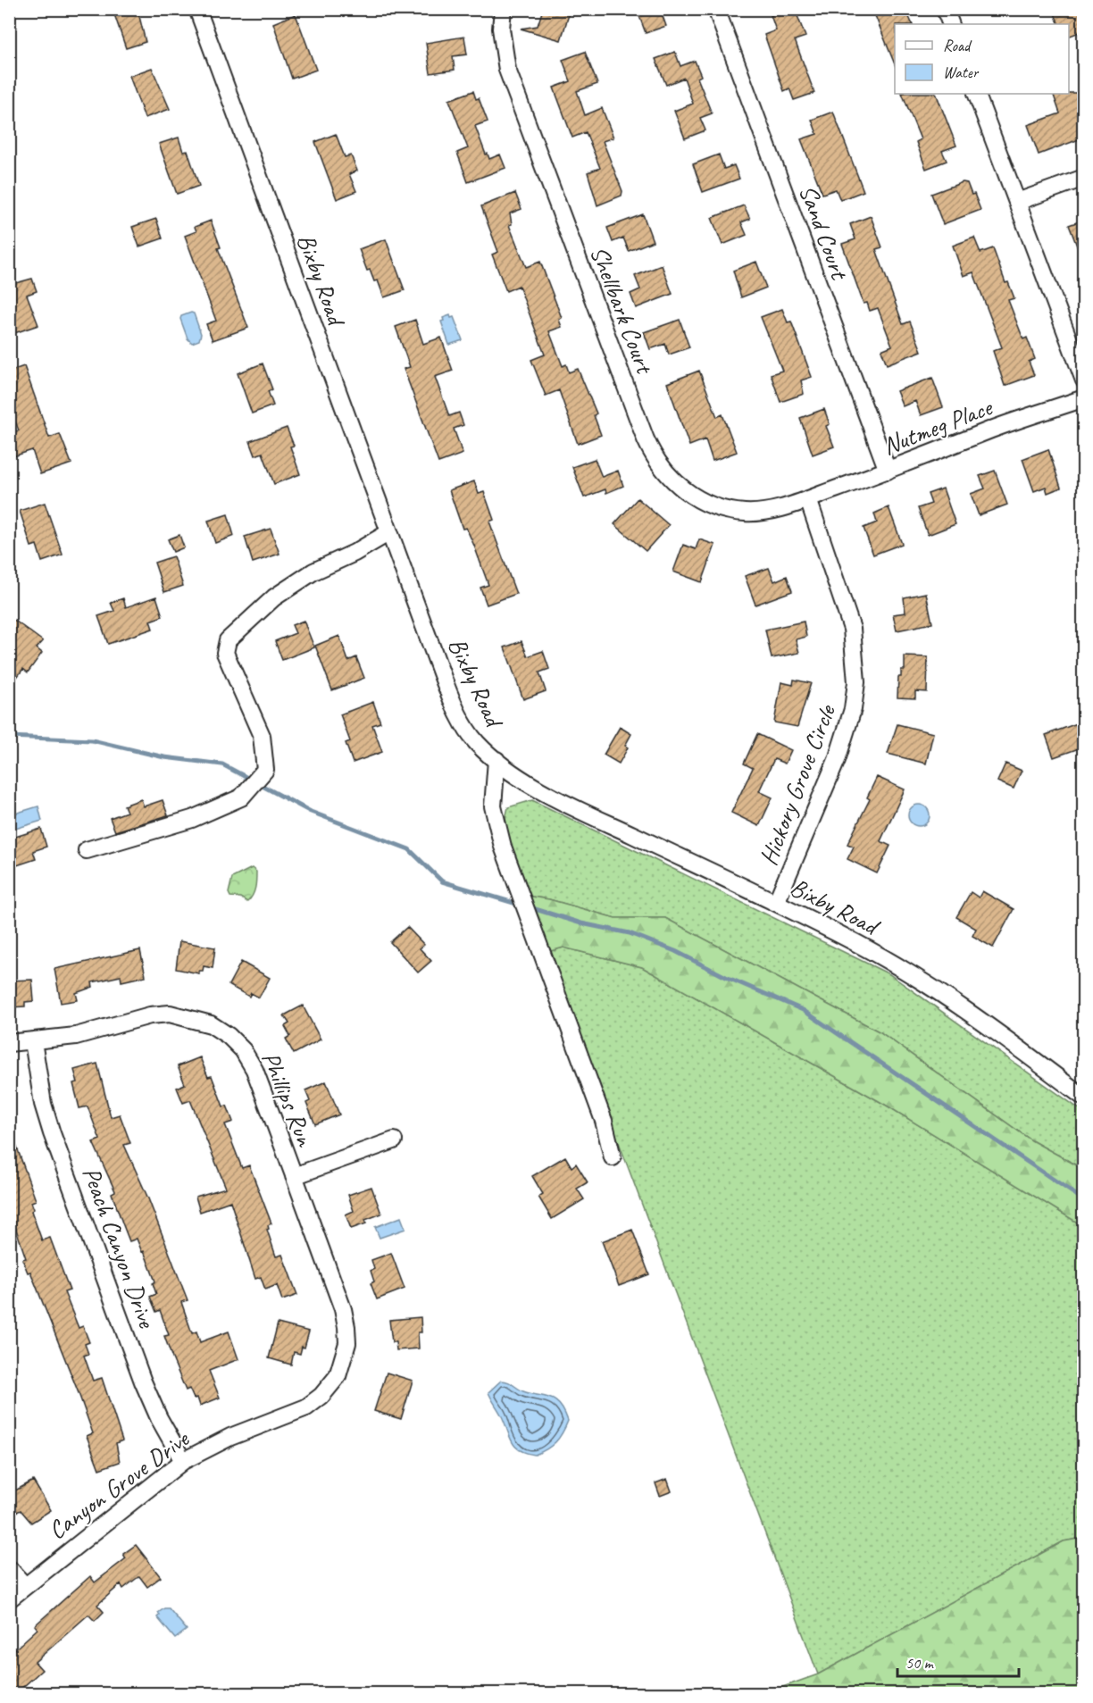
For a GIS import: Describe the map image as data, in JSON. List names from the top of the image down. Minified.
{"streets":{"street":["Sand Court","Bixby Road","Shellbark Court","Nutmeg Place","Hickory Grove Circle","Phillips Run","Peach Canyon Drive","Canyon Grove Drive"]},"crossings":[["Sand Court","Nutmeg Place"],["Bixby Road","Hickory Grove Circle"],["Shellbark Court","Nutmeg Place"],["Shellbark Court","Hickory Grove Circle"],["Nutmeg Place","Hickory Grove Circle"],["Phillips Run","Peach Canyon Drive"],["Phillips Run","Canyon Grove Drive"],["Peach Canyon Drive","Canyon Grove Drive"]],"legend":["Road","Water"],"scale_bar":"50 m"}
